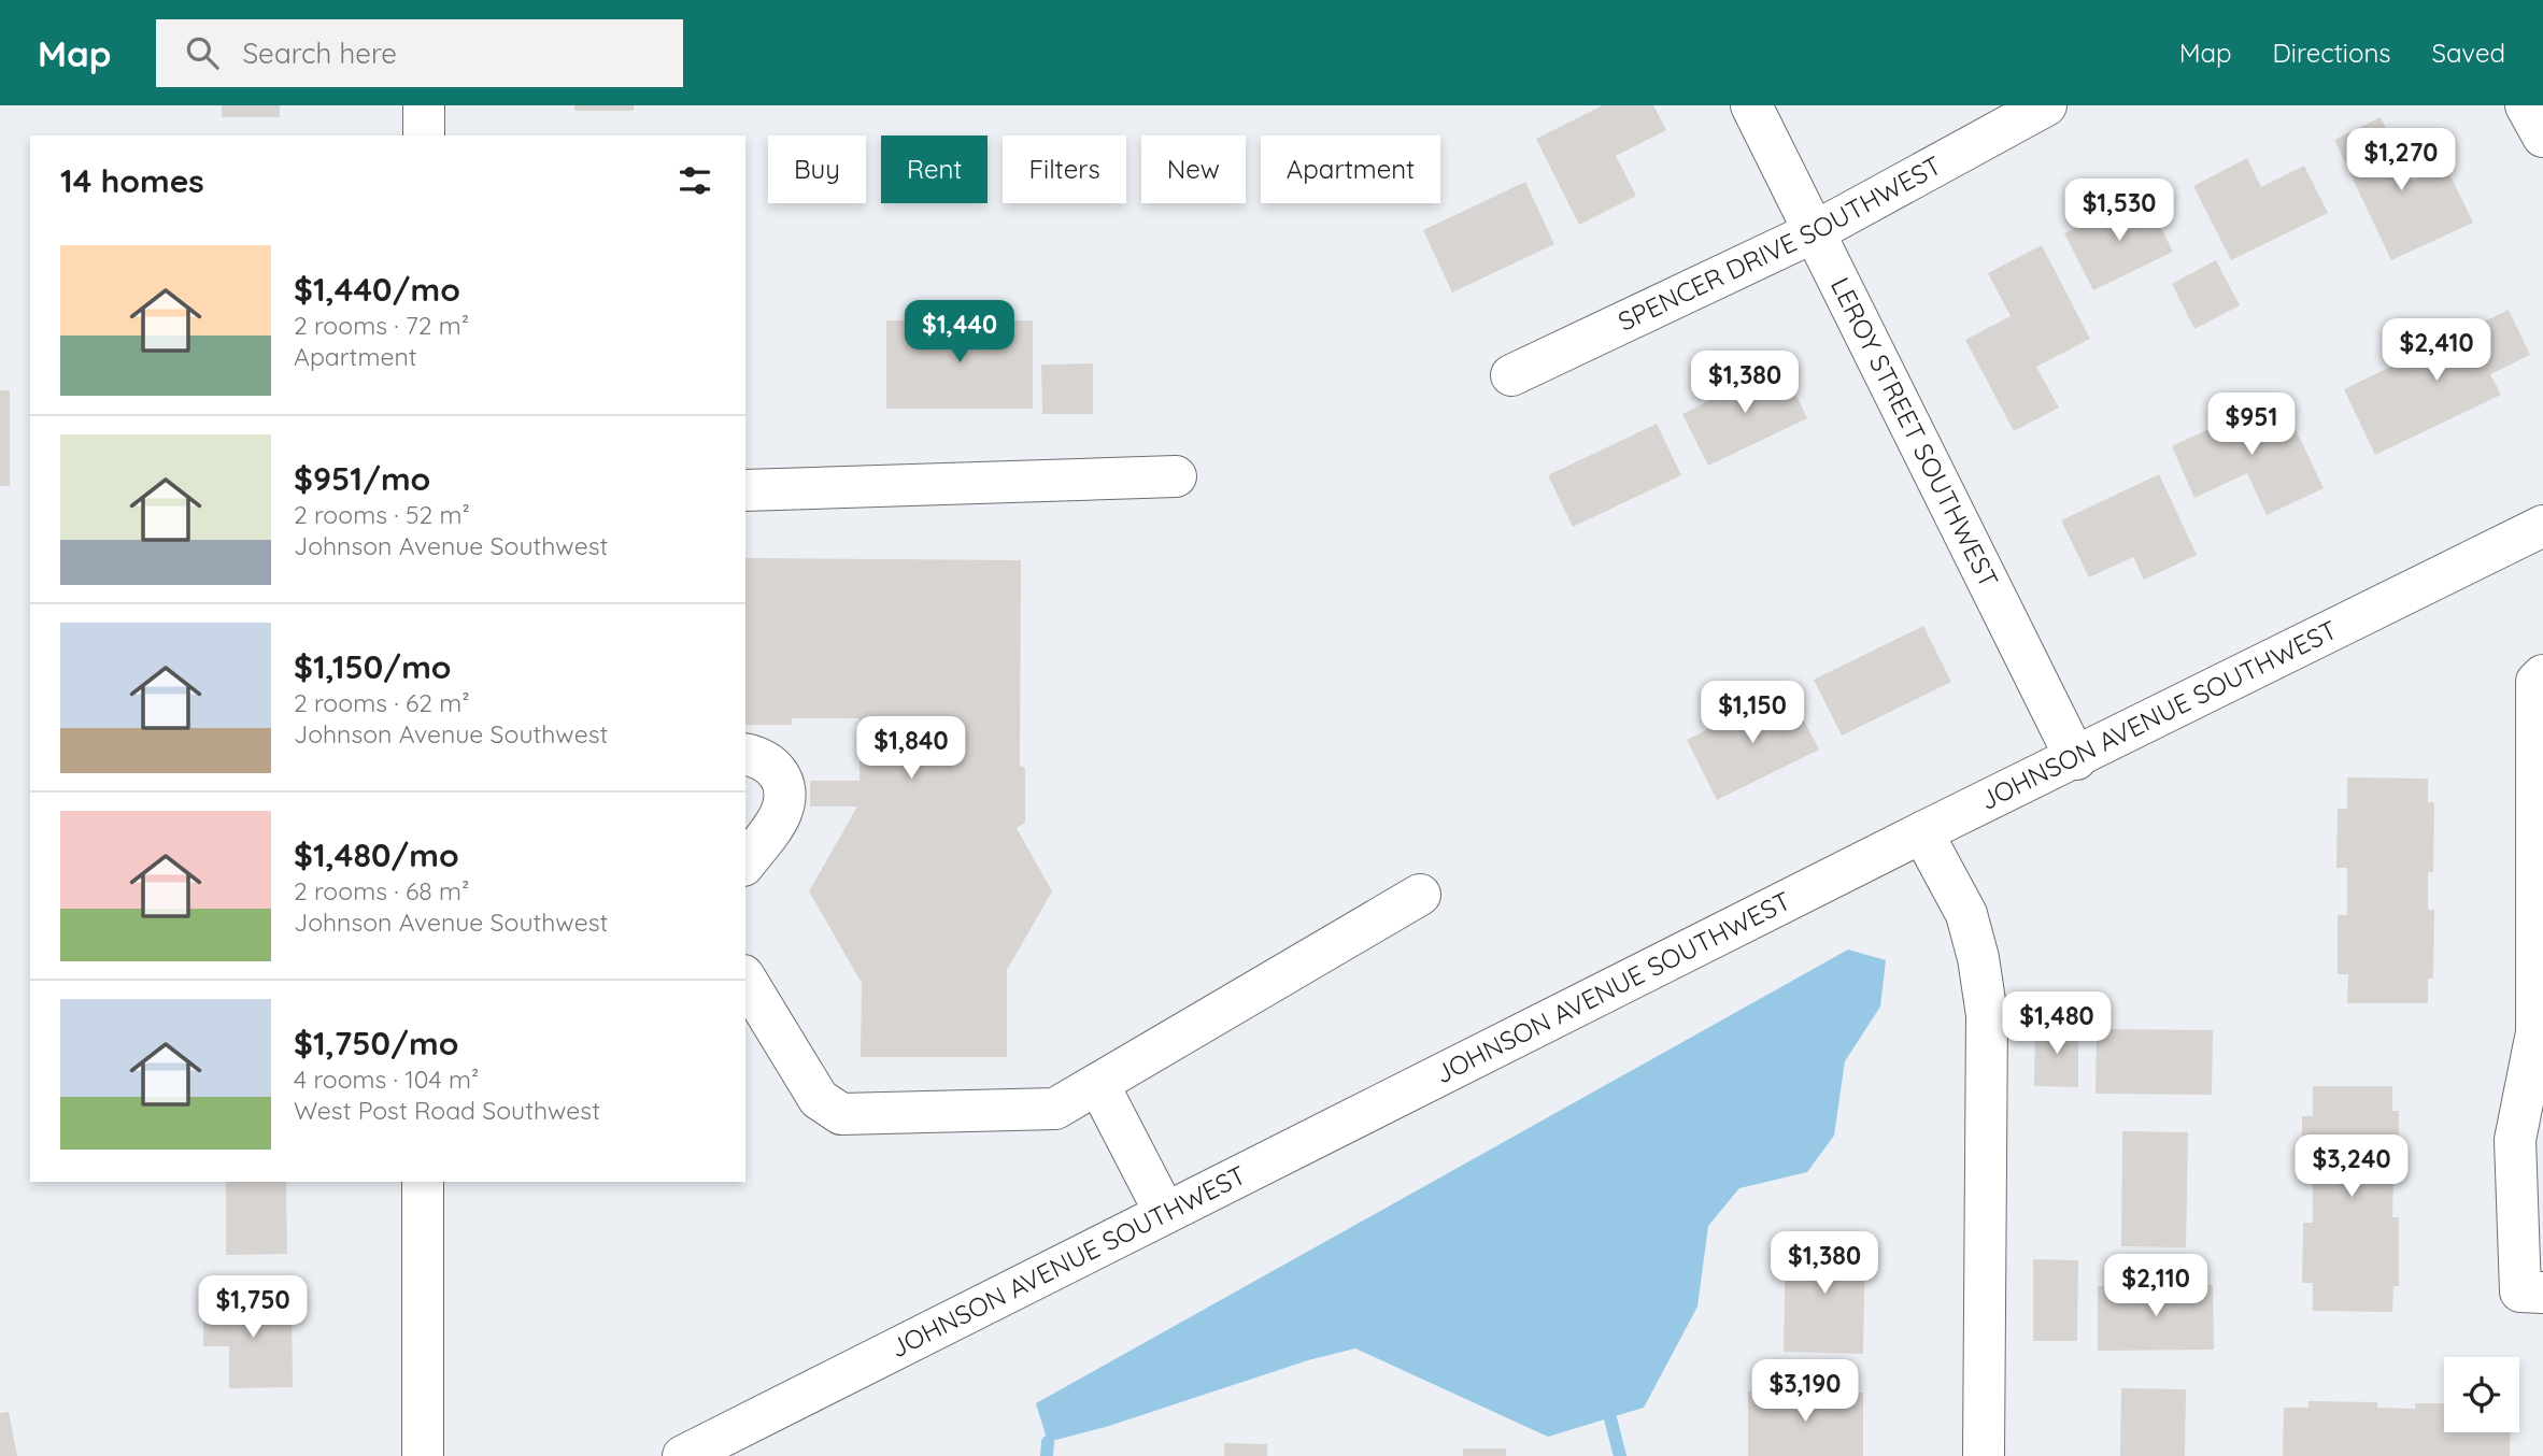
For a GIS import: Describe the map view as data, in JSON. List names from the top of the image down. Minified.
{"streets":{"street":["SPENCER DRIVE SOUTHWEST","LEROY STREET SOUTHWEST","JOHNSON AVENUE SOUTHWEST"]},"crossings":[["SPENCER DRIVE SOUTHWEST","LEROY STREET SOUTHWEST"],["LEROY STREET SOUTHWEST","JOHNSON AVENUE SOUTHWEST"]],"page":{"header":"Map","search":"Search here","nav":["Map","Directions","Saved"],"price":["$1,270","$1,530","$1,440","$2,410","$1,380","$951","$1,150","$1,840","$1,480","$3,240","$1,380","$2,110","$1,750","$3,190"],"chip":["Buy","Rent","Filters","New","Apartment"],"heading":"14 homes","list":[{"name":"$1,440/mo","note":"2 rooms · 72 m² · Apartment"},{"name":"$951/mo","note":"2 rooms · 52 m² · Johnson Avenue Southwest"},{"name":"$1,150/mo","note":"2 rooms · 62 m² · Johnson Avenue Southwest"},{"name":"$1,480/mo","note":"2 rooms · 68 m² · Johnson Avenue Southwest"},{"name":"$1,750/mo","note":"4 rooms · 104 m² · West Post Road Southwest"}]}}
